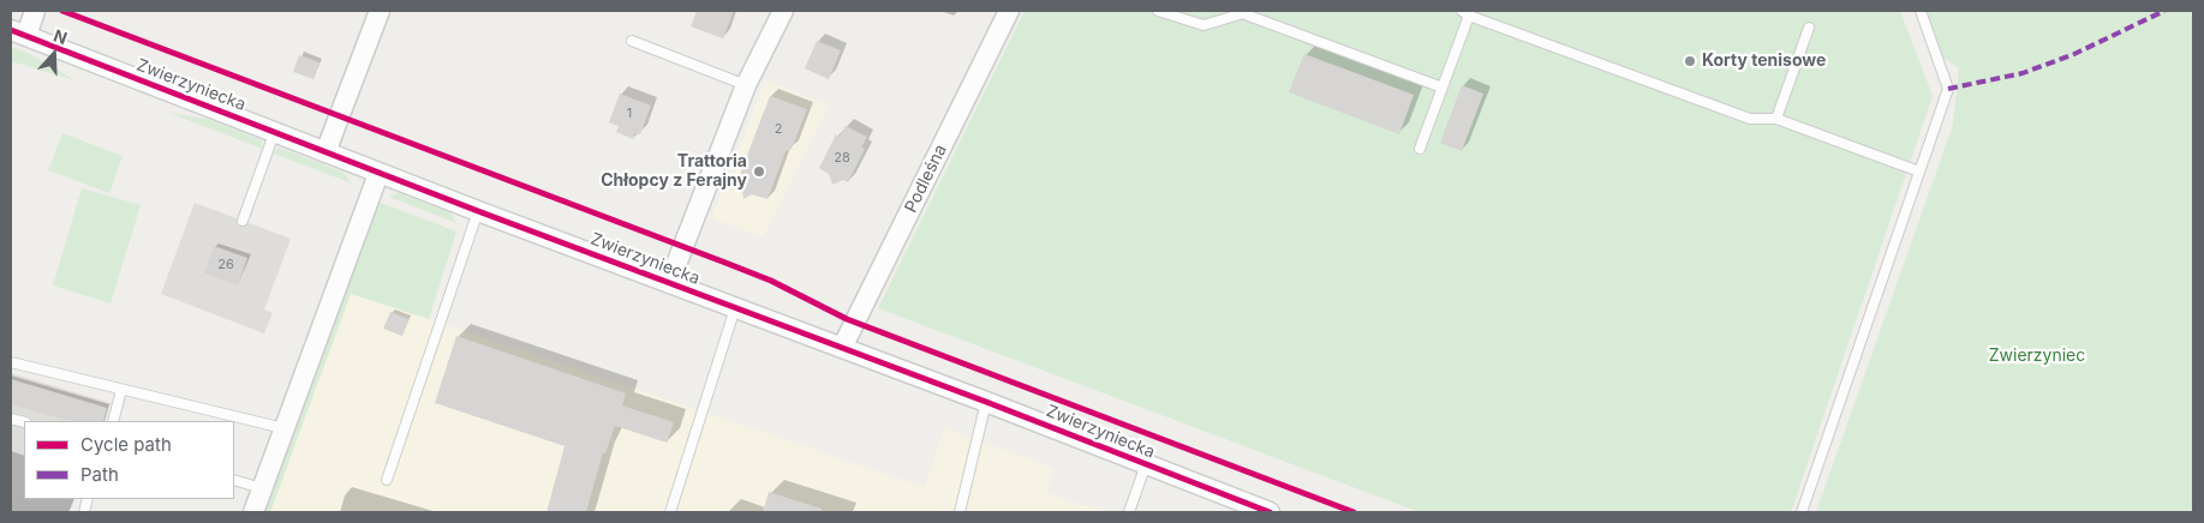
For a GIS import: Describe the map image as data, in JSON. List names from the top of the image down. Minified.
{"streets":{"street":["Zwierzyniecka","Podleśna"]},"crossings":[["Zwierzyniecka","Podleśna"]],"parks":["Zwierzyniec"],"places":["Korty tenisowe","Trattoria Chłopcy z Ferajny"],"house_numbers":["1","2","28","26"],"legend":["Cycle path","Path"],"north":"top"}
